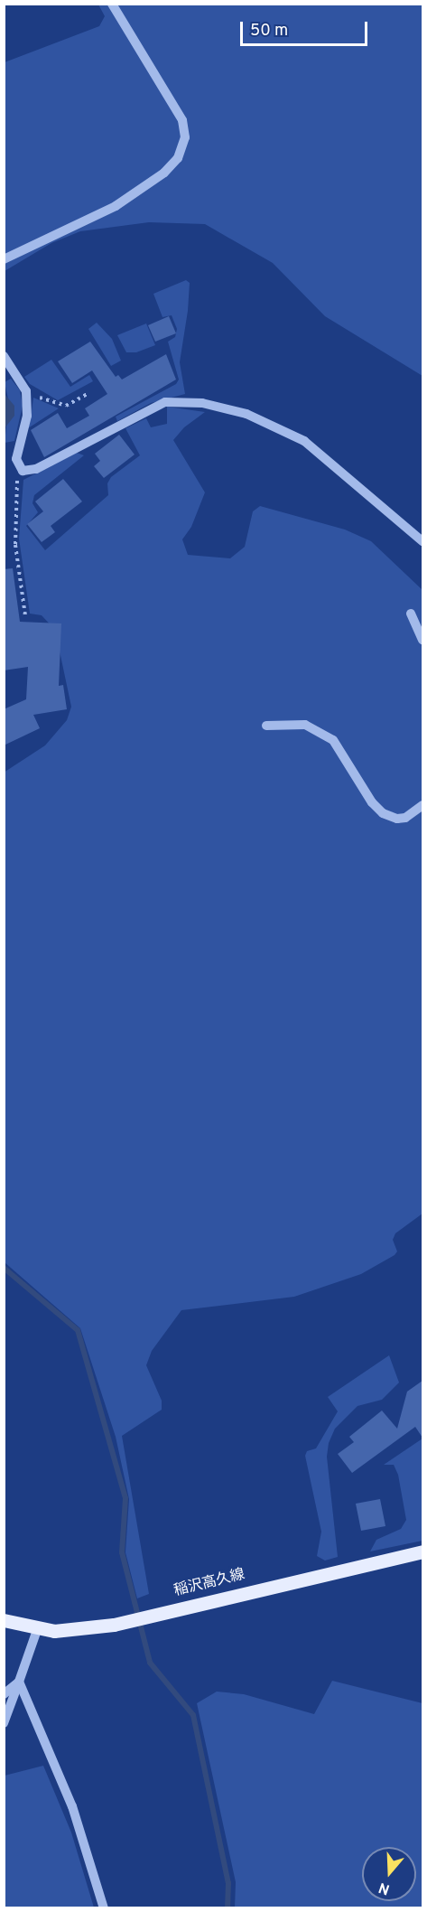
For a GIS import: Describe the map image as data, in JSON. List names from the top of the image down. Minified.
{"streets":{"main road":["稲沢高久線"]},"scale_bar":"50 m","north":"bottom"}
